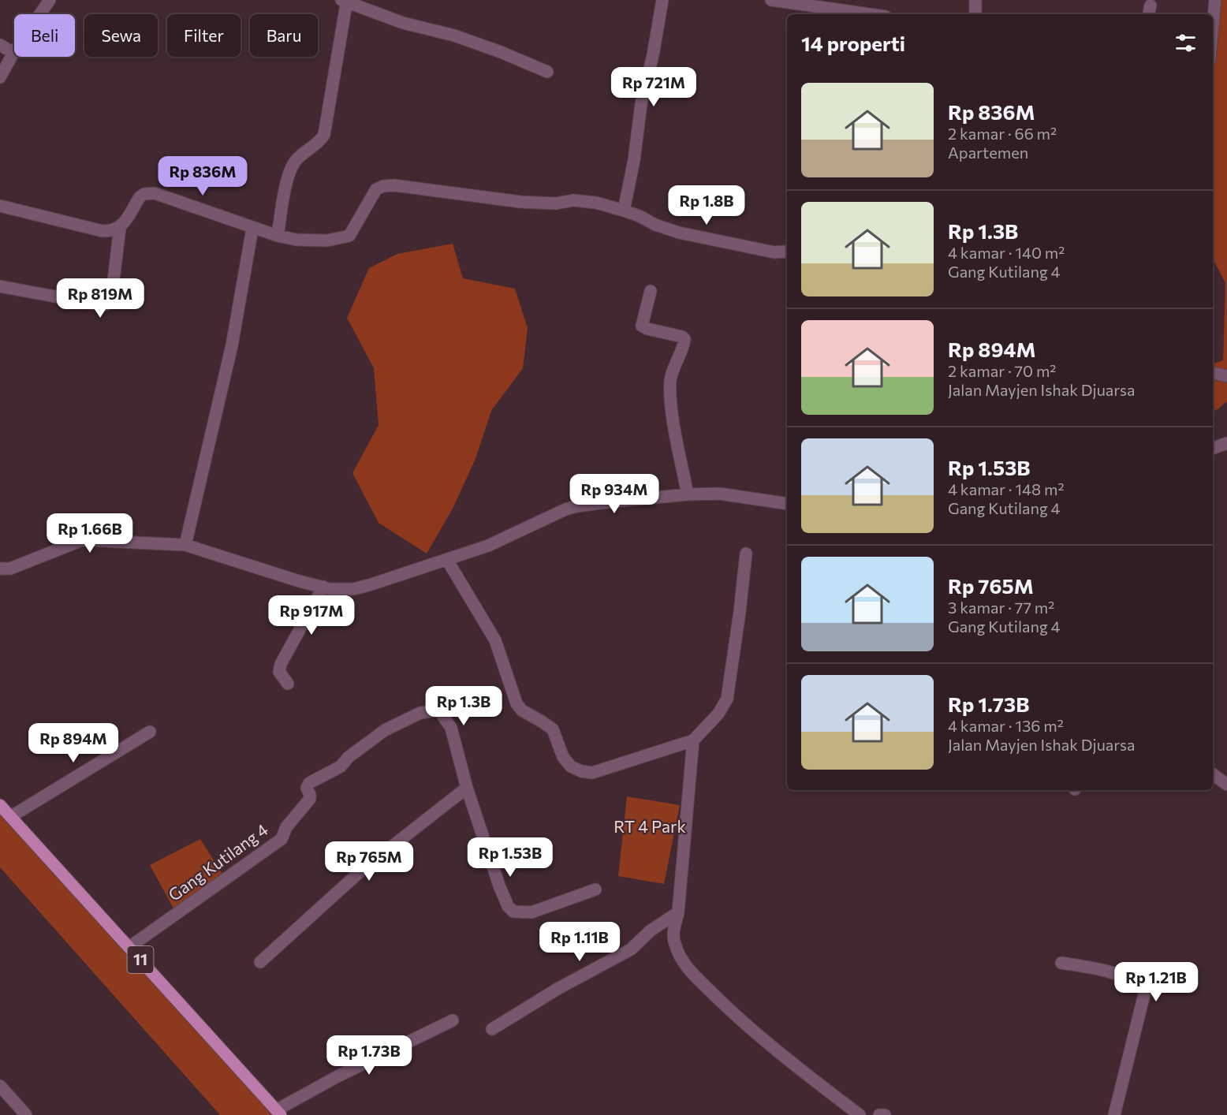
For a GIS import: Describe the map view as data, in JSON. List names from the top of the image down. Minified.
{"streets":{"main road":["11"],"street":["Gang Kutilang 4"]},"crossings":[["Gang Kutilang 4","11"]],"parks":["RT 4 Park"],"page":{"chip":["Beli","Sewa","Filter","Baru"],"heading":"14 properti","price":["Rp 721M","Rp 836M","Rp 1.8B","Rp 819M","Rp 934M","Rp 1.66B","Rp 917M","Rp 1.3B","Rp 894M","Rp 1.53B","Rp 765M","Rp 1.11B","Rp 1.21B","Rp 1.73B"],"list":[{"name":"Rp 836M","note":"2 kamar · 66 m² · Apartemen"},{"name":"Rp 1.3B","note":"4 kamar · 140 m² · Gang Kutilang 4"},{"name":"Rp 894M","note":"2 kamar · 70 m² · Jalan Mayjen Ishak Djuarsa"},{"name":"Rp 1.53B","note":"4 kamar · 148 m² · Gang Kutilang 4"},{"name":"Rp 765M","note":"3 kamar · 77 m² · Gang Kutilang 4"},{"name":"Rp 1.73B","note":"4 kamar · 136 m² · Jalan Mayjen Ishak Djuarsa"}]}}
